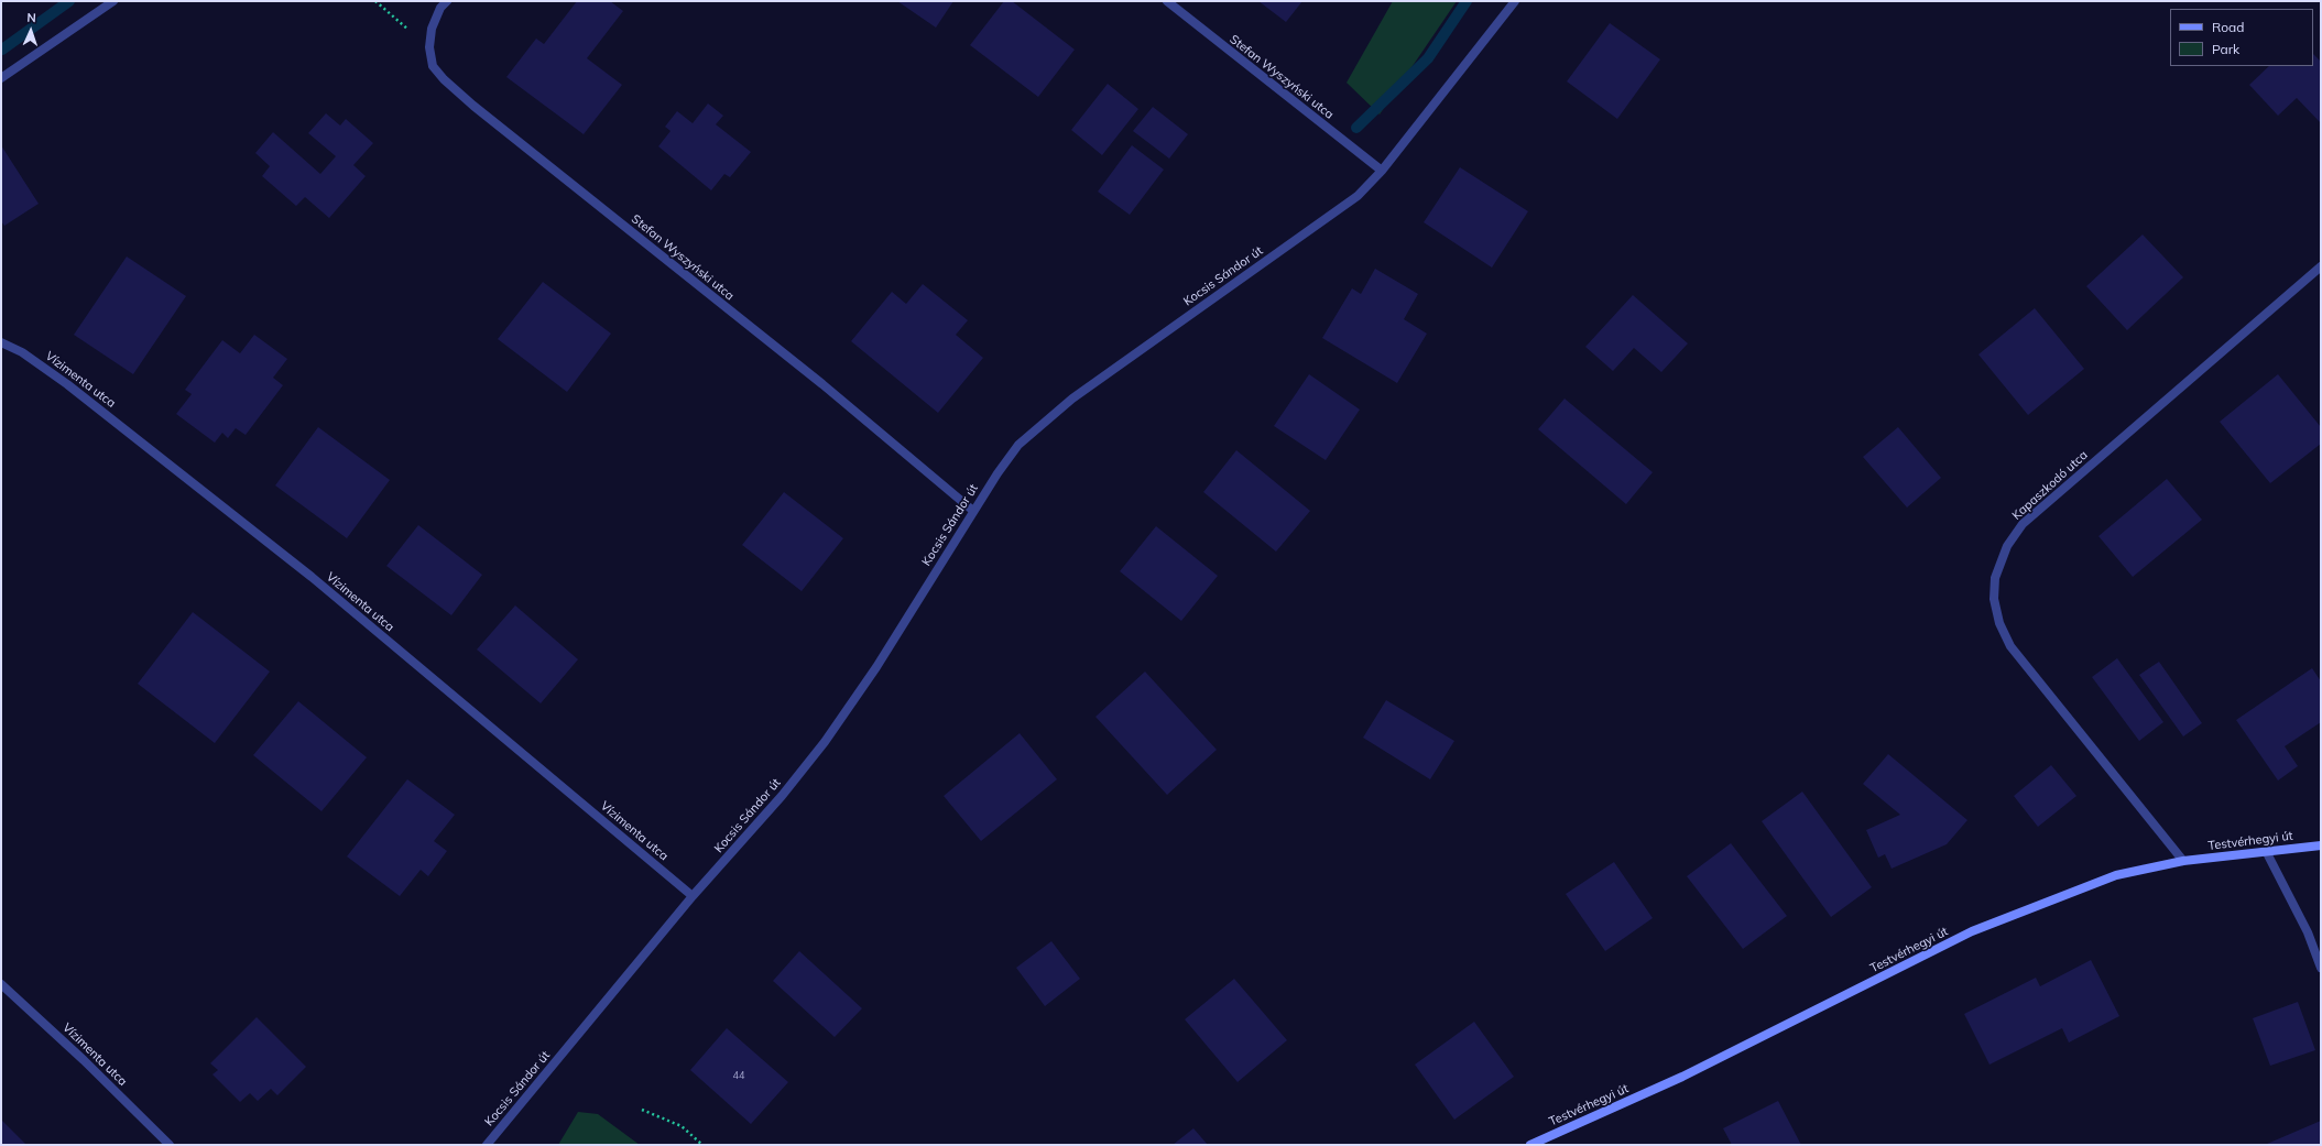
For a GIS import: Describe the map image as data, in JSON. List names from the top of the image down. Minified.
{"streets":{"street":["Stefan Wyszyński utca","Kocsis Sándor út","Vízimenta utca","Kapaszkodó utca","Testvérhegyi út"]},"crossings":[["Stefan Wyszyński utca","Kocsis Sándor út"],["Kocsis Sándor út","Vízimenta utca"],["Kapaszkodó utca","Testvérhegyi út"]],"house_numbers":["44"],"legend":["Road","Park"],"north":"top"}
